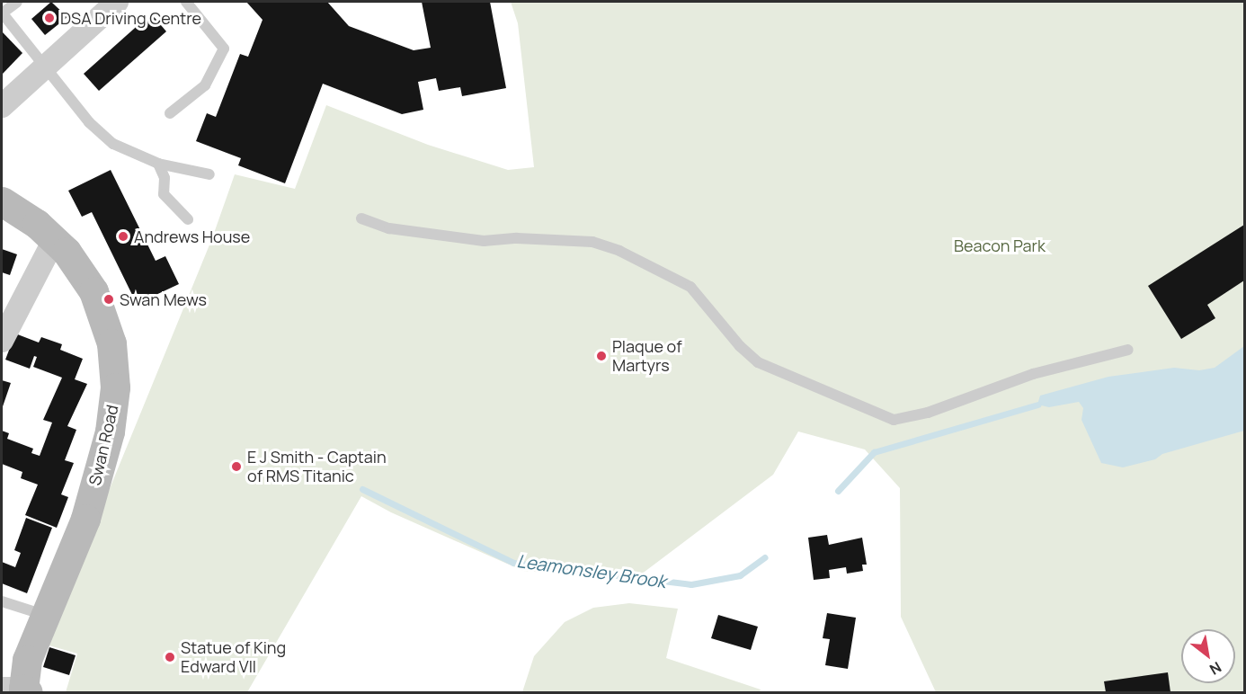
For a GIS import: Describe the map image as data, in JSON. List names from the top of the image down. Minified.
{"streets":{"street":["Swan Road"]},"water":["Leamonsley Brook"],"parks":["Beacon Park"],"places":["DSA Driving Centre","Andrews House","Swan Mews","Plaque of Martyrs","E J Smith - Captain of RMS Titanic","Statue of King Edward VII"],"north":"bottom right"}
